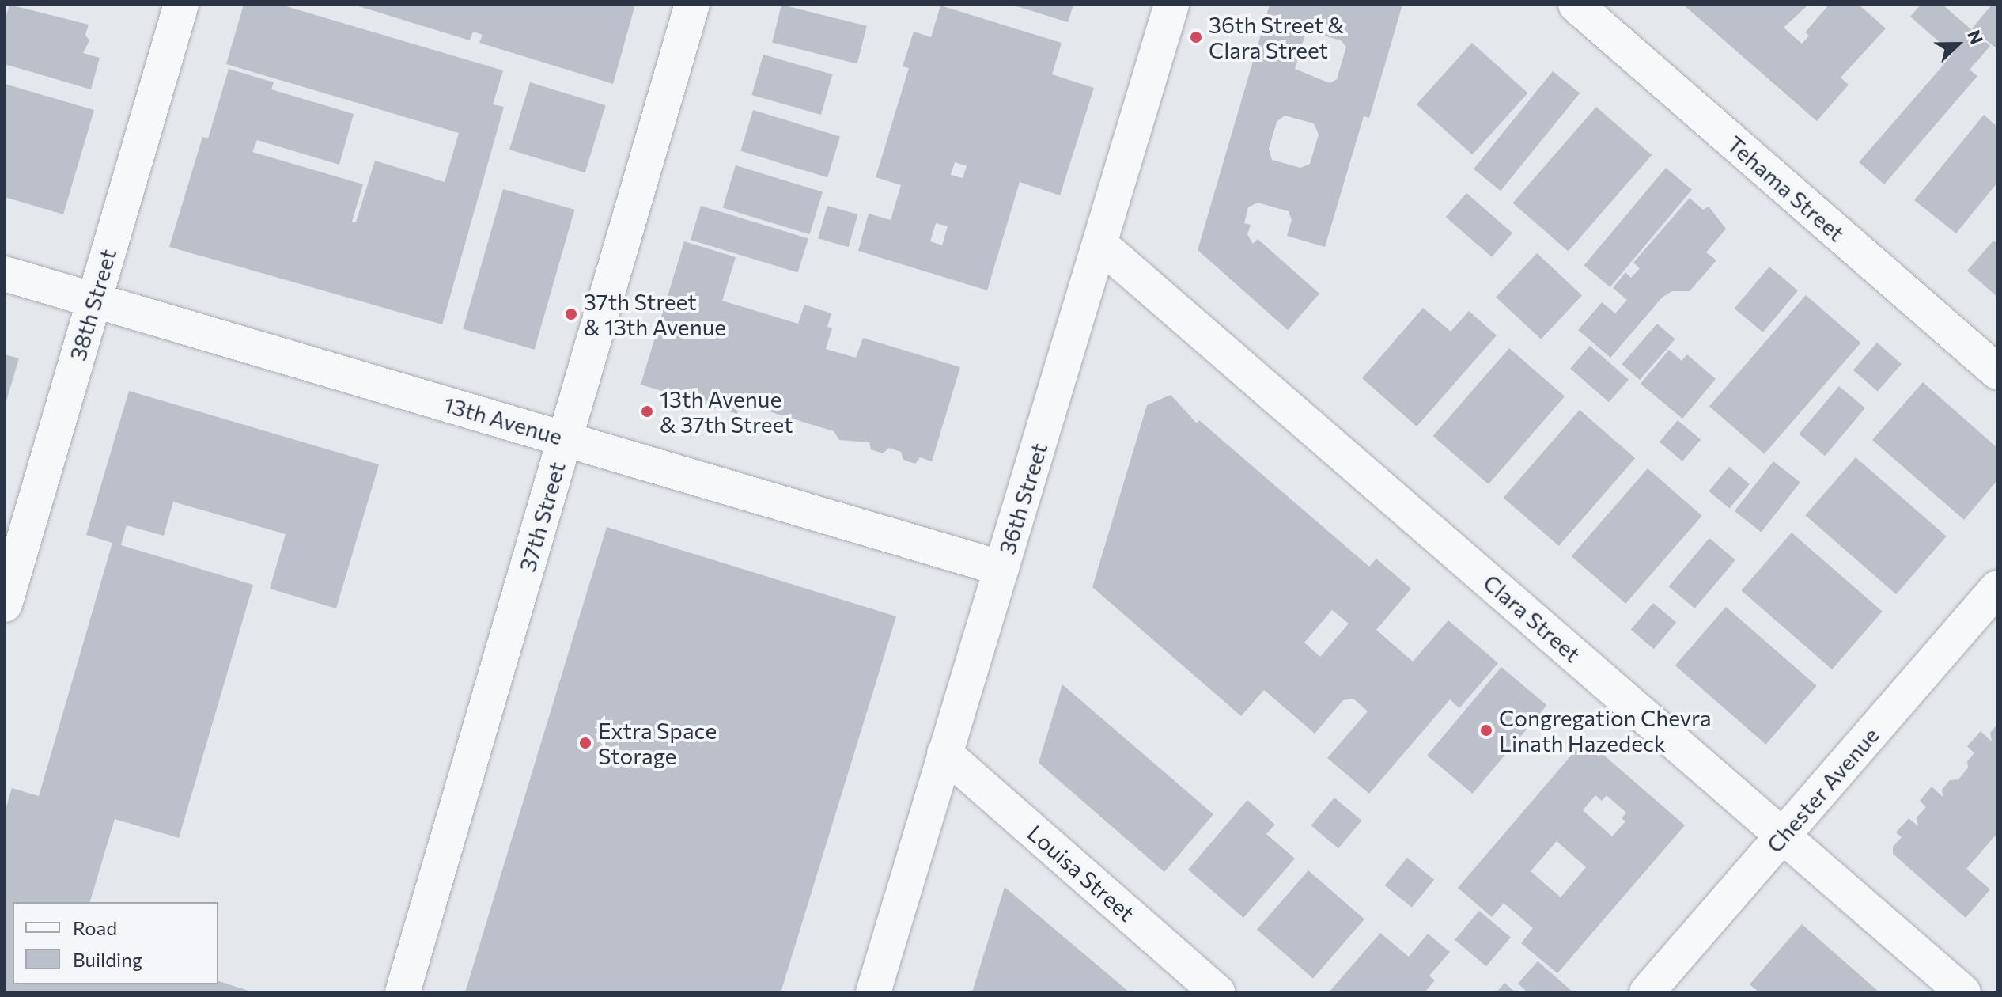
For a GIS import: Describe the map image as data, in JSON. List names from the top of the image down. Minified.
{"streets":{"street":["Tehama Street","38th Street","13th Avenue","36th Street","37th Street","Clara Street","Chester Avenue","Louisa Street"]},"crossings":[["38th Street","13th Avenue"],["13th Avenue","36th Street"],["13th Avenue","37th Street"],["36th Street","Clara Street"],["36th Street","Louisa Street"],["Clara Street","Chester Avenue"]],"places":["36th Street & Clara Street","37th Street & 13th Avenue","13th Avenue & 37th Street","Congregation Chevra Linath Hazedeck","Extra Space Storage"],"legend":["Road","Building"],"north":"right"}
